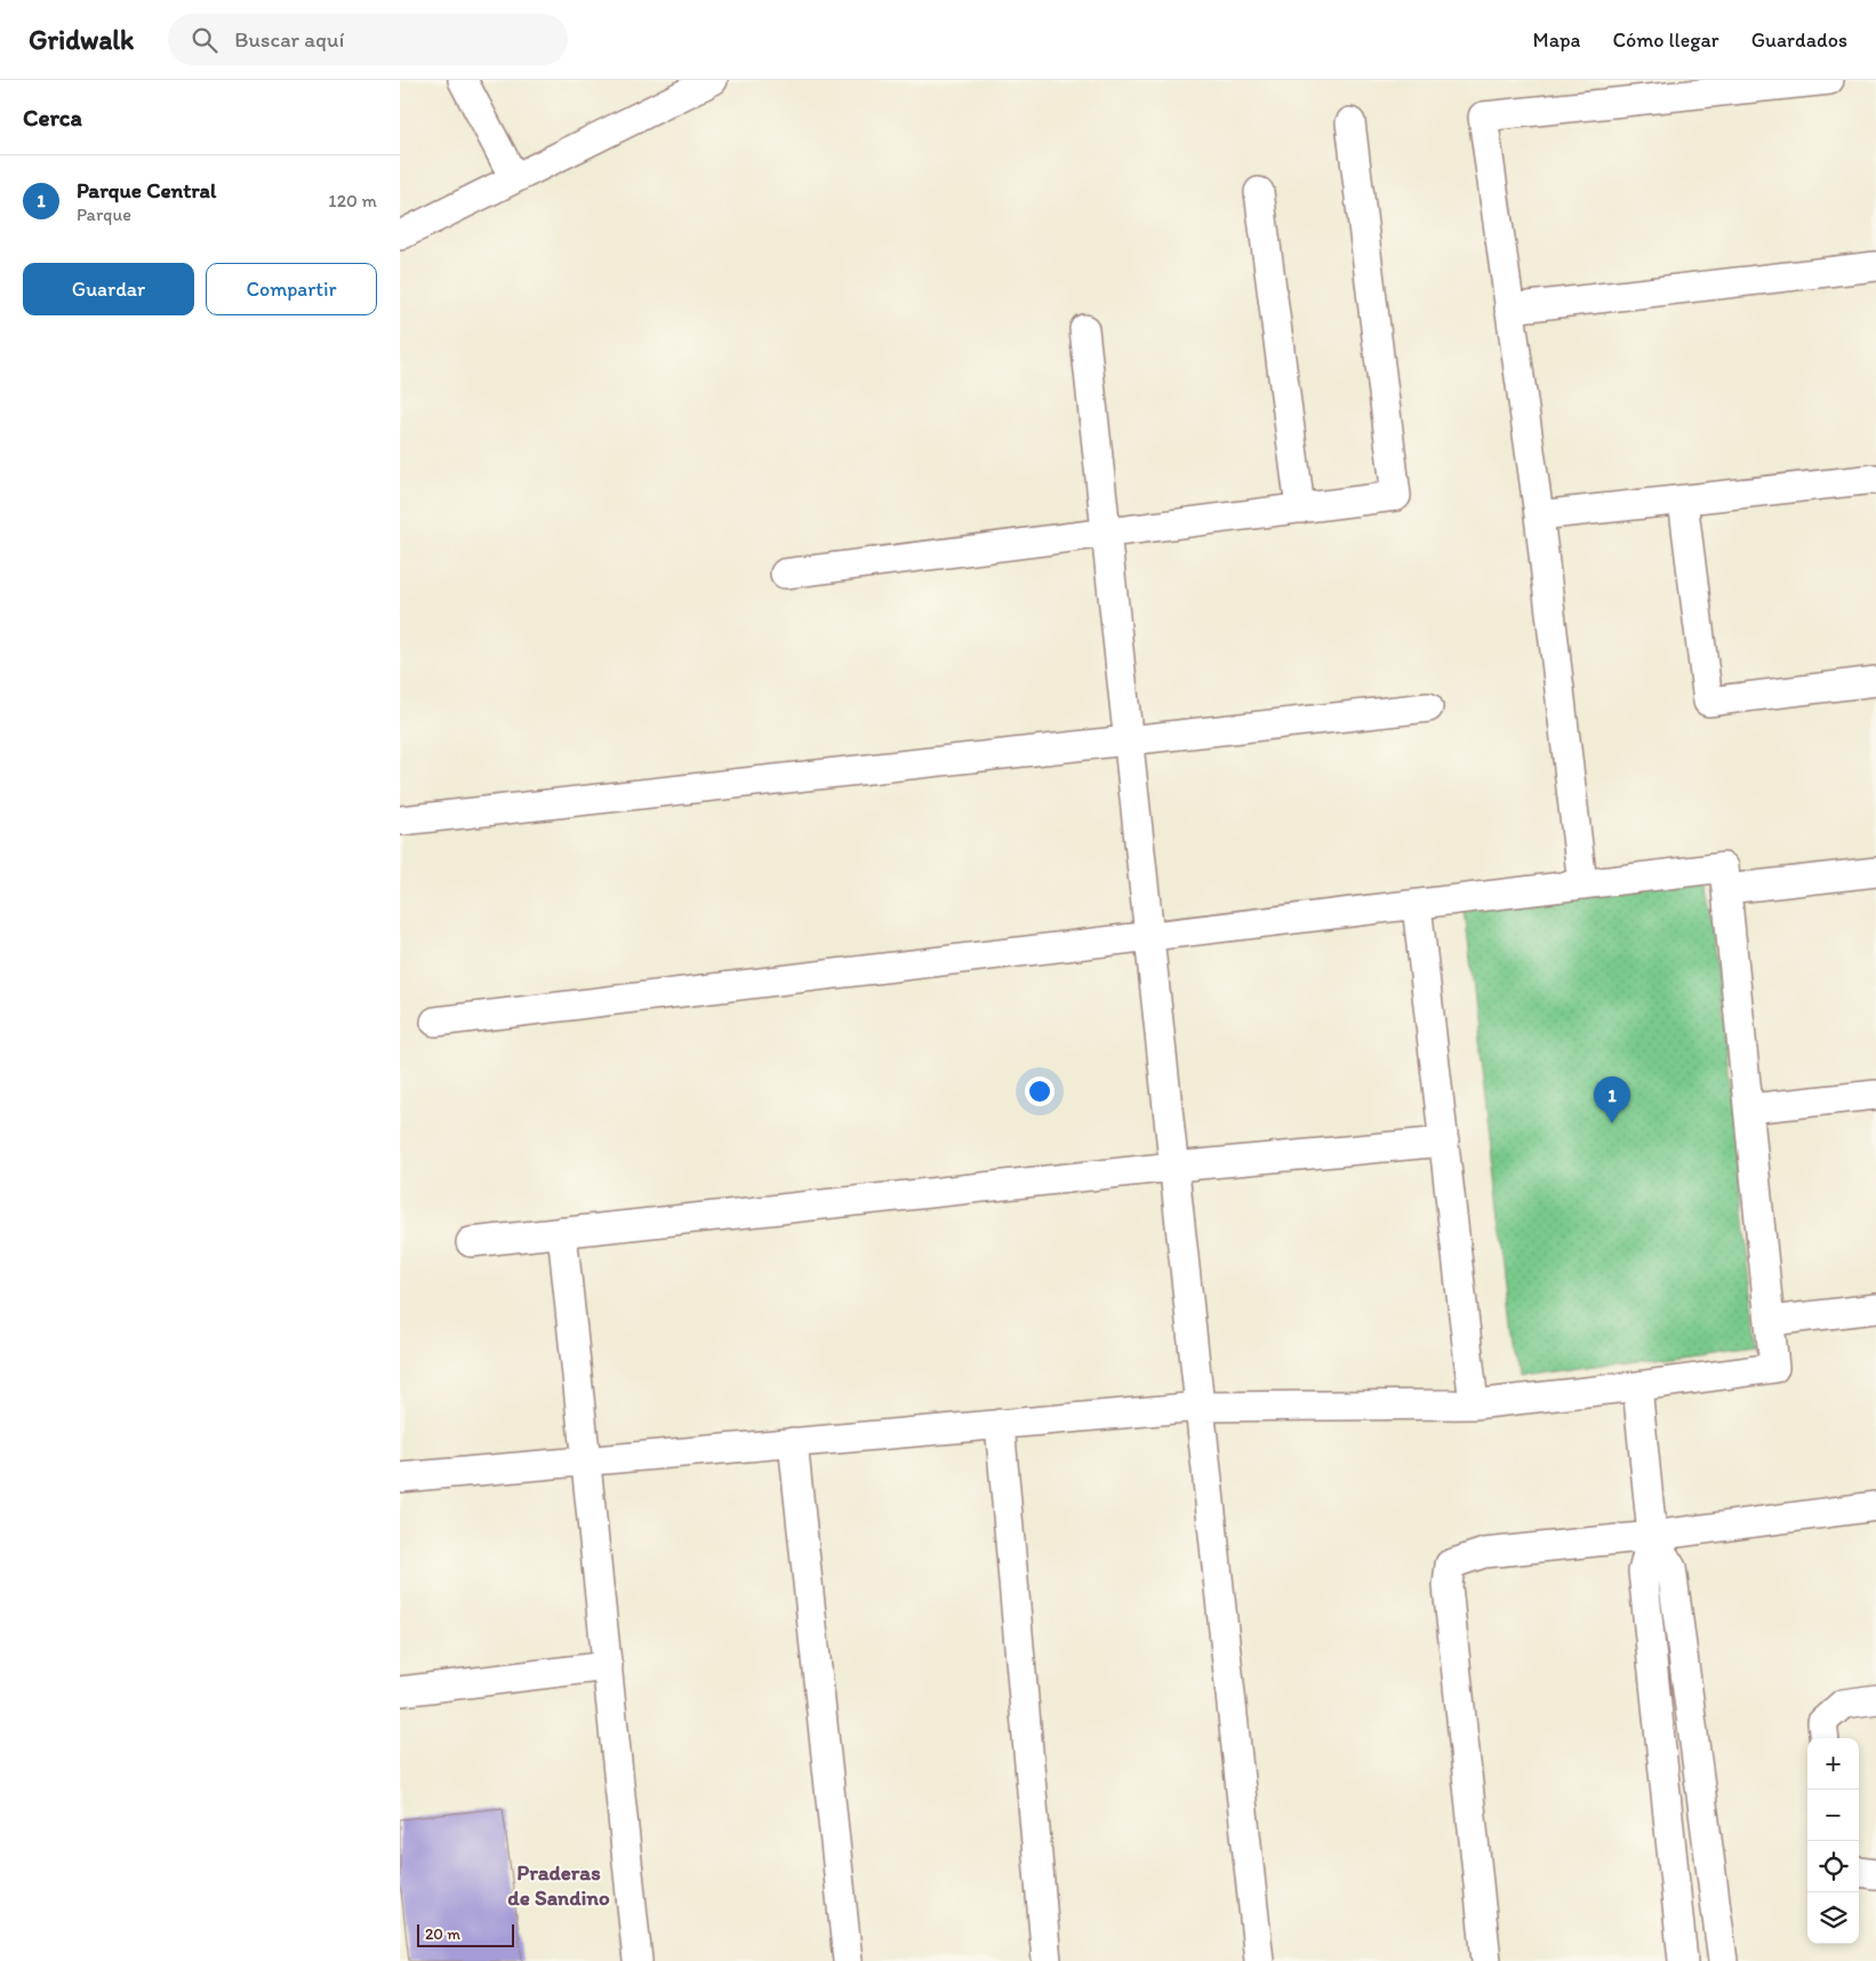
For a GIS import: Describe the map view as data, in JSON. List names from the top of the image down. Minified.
{"districts":["Praderas de Sandino"],"scale_bar":"20 m","page":{"header":"Gridwalk","search":"Buscar aquí","nav":["Mapa","Cómo llegar","Guardados"],"heading":"Cerca","list":[{"mark":"1","name":"Parque Central","note":"Parque","value":"120 m"}],"buttons":["Guardar","Compartir"],"pins":"1","map_buttons":["+","−"],"scale":"20 m"}}
